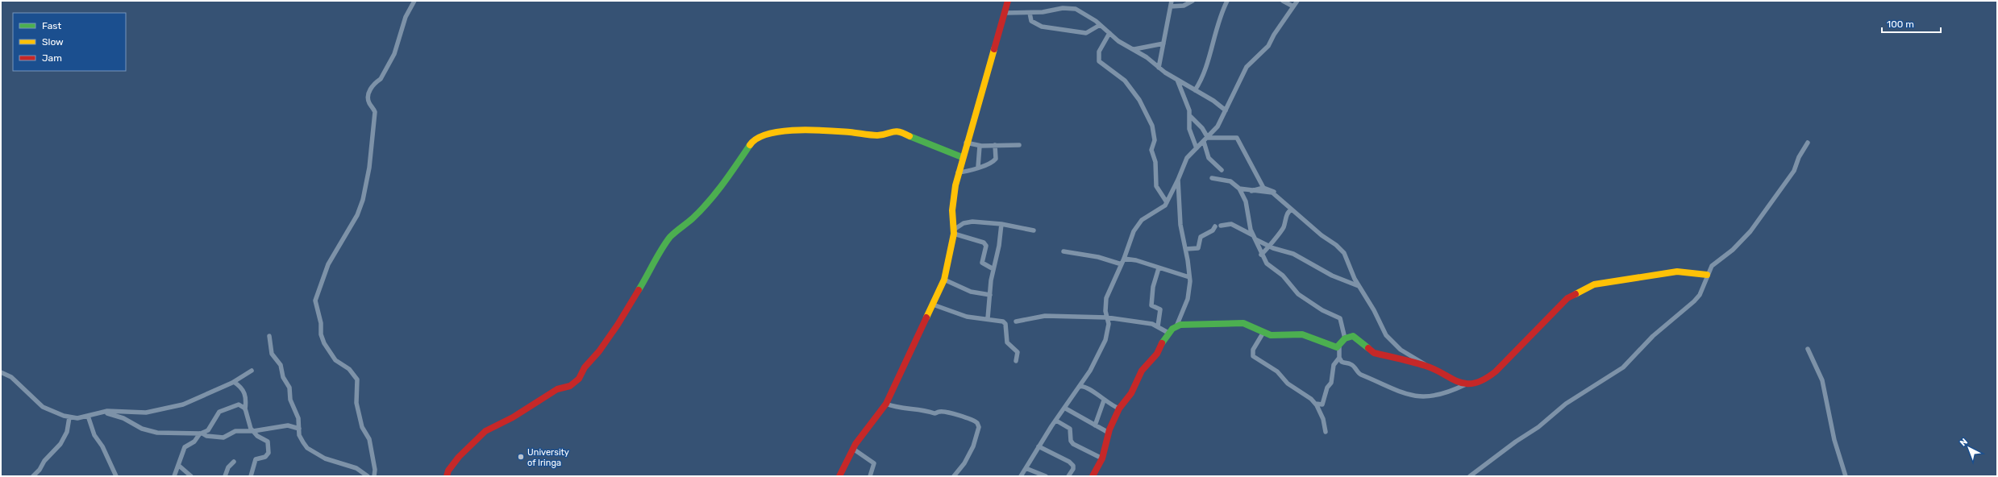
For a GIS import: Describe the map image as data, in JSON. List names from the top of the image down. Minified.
{"places":["University of Iringa"],"legend":["Fast","Slow","Jam"],"scale_bar":"100 m","north":"top left"}
